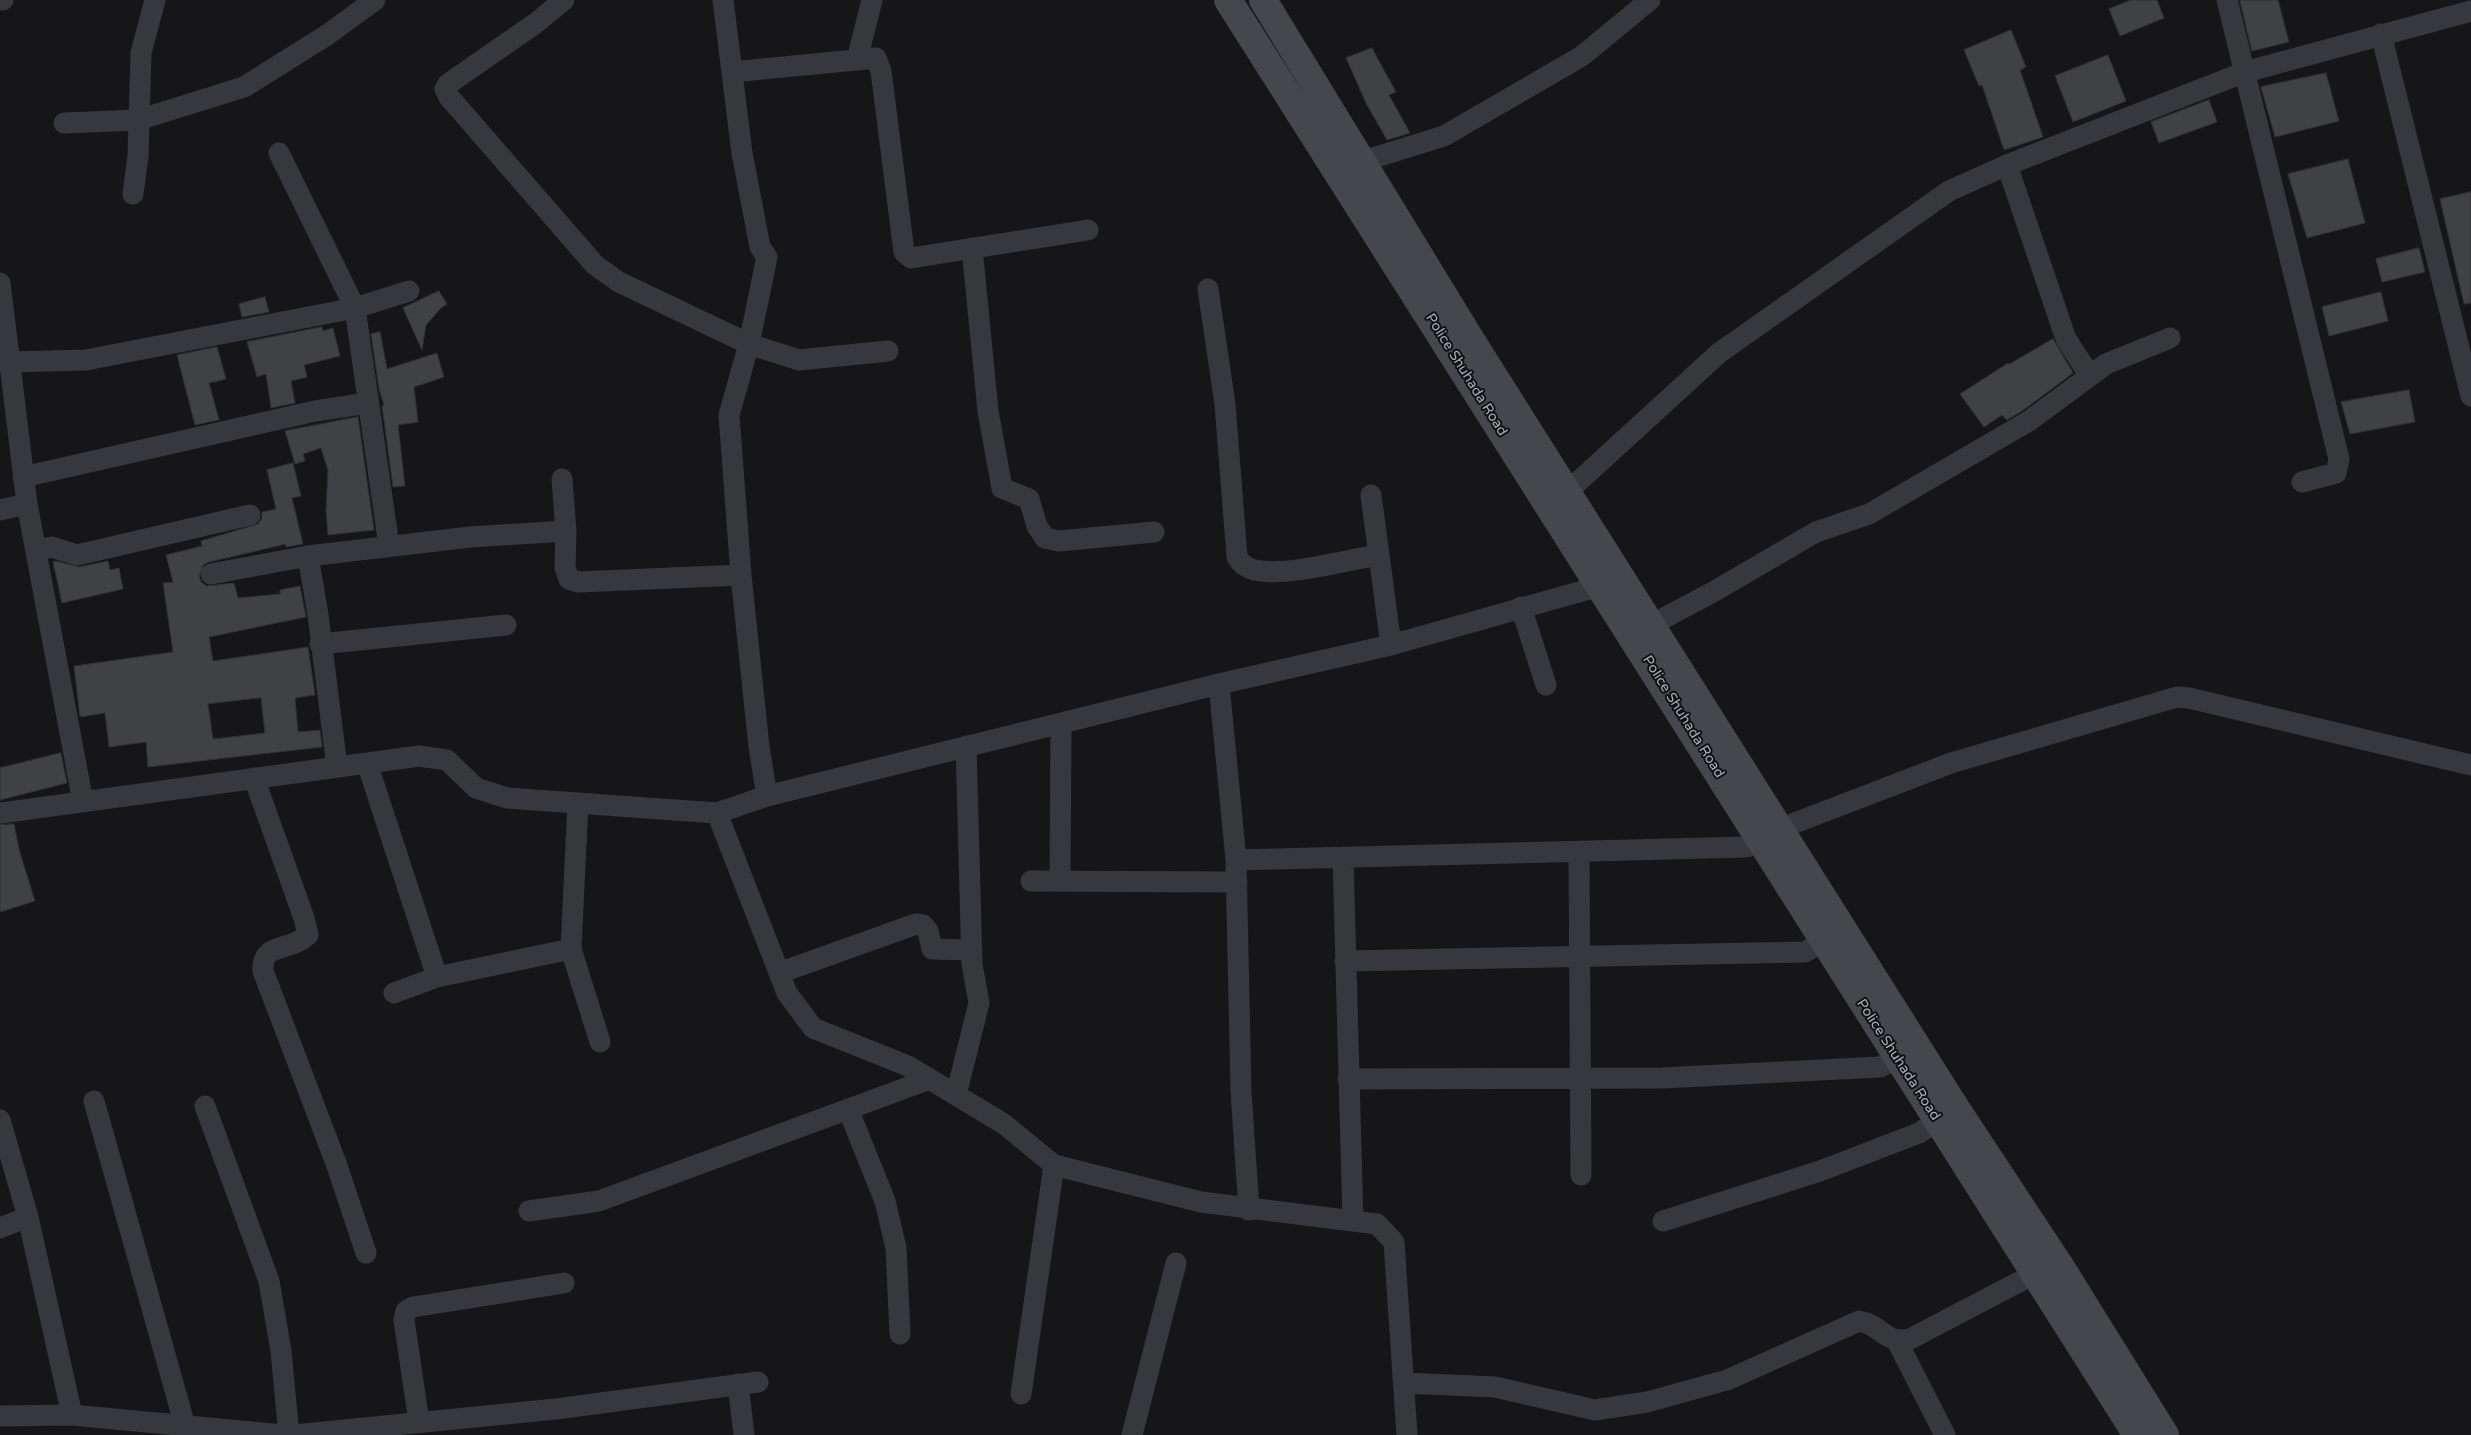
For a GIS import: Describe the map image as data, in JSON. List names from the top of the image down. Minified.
{"streets":{"main road":["Police Shuhada Road"]}}
